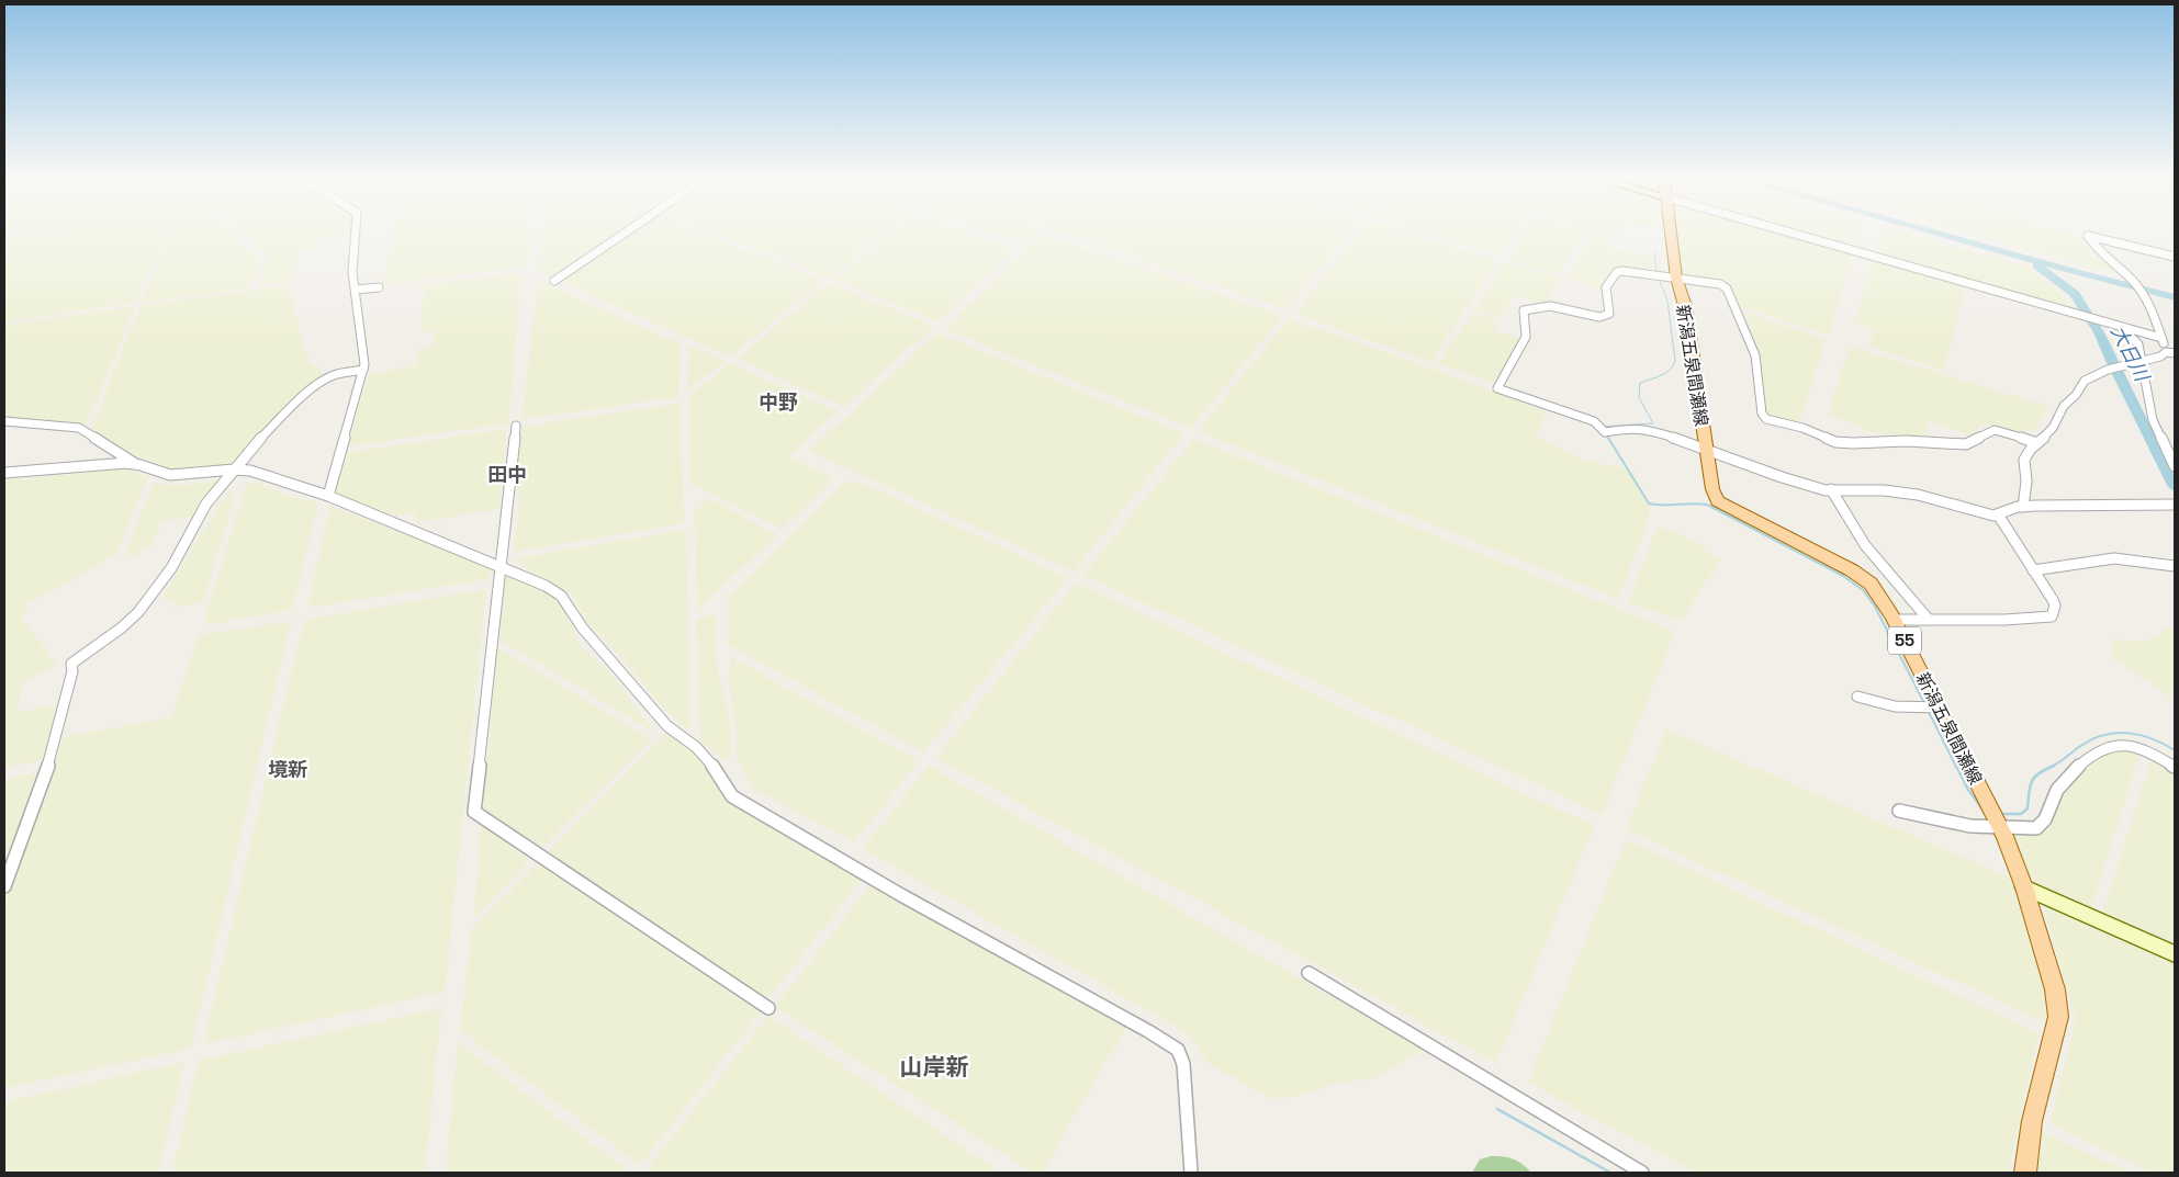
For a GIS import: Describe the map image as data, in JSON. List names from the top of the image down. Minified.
{"streets":{"main road":["新潟五泉間瀬線","55"]},"districts":["中野","田中","境新","山岸新"],"water":["大日川"]}
